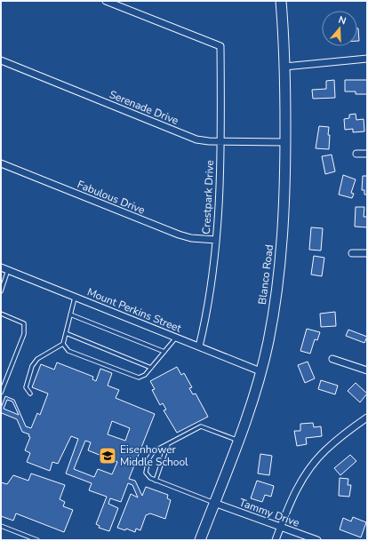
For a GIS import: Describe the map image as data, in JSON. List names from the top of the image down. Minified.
{"streets":{"main road":["Blanco Road"],"street":["Serenade Drive","Fabulous Drive","Crestpark Drive","Mount Perkins Street","Tammy Drive"]},"crossings":[["Serenade Drive","Crestpark Drive"],["Serenade Drive","Blanco Road"],["Fabulous Drive","Crestpark Drive"],["Crestpark Drive","Mount Perkins Street"],["Blanco Road","Mount Perkins Street"],["Blanco Road","Tammy Drive"]],"places":{"school or university":["Eisenhower Middle School"]},"north":"top"}
